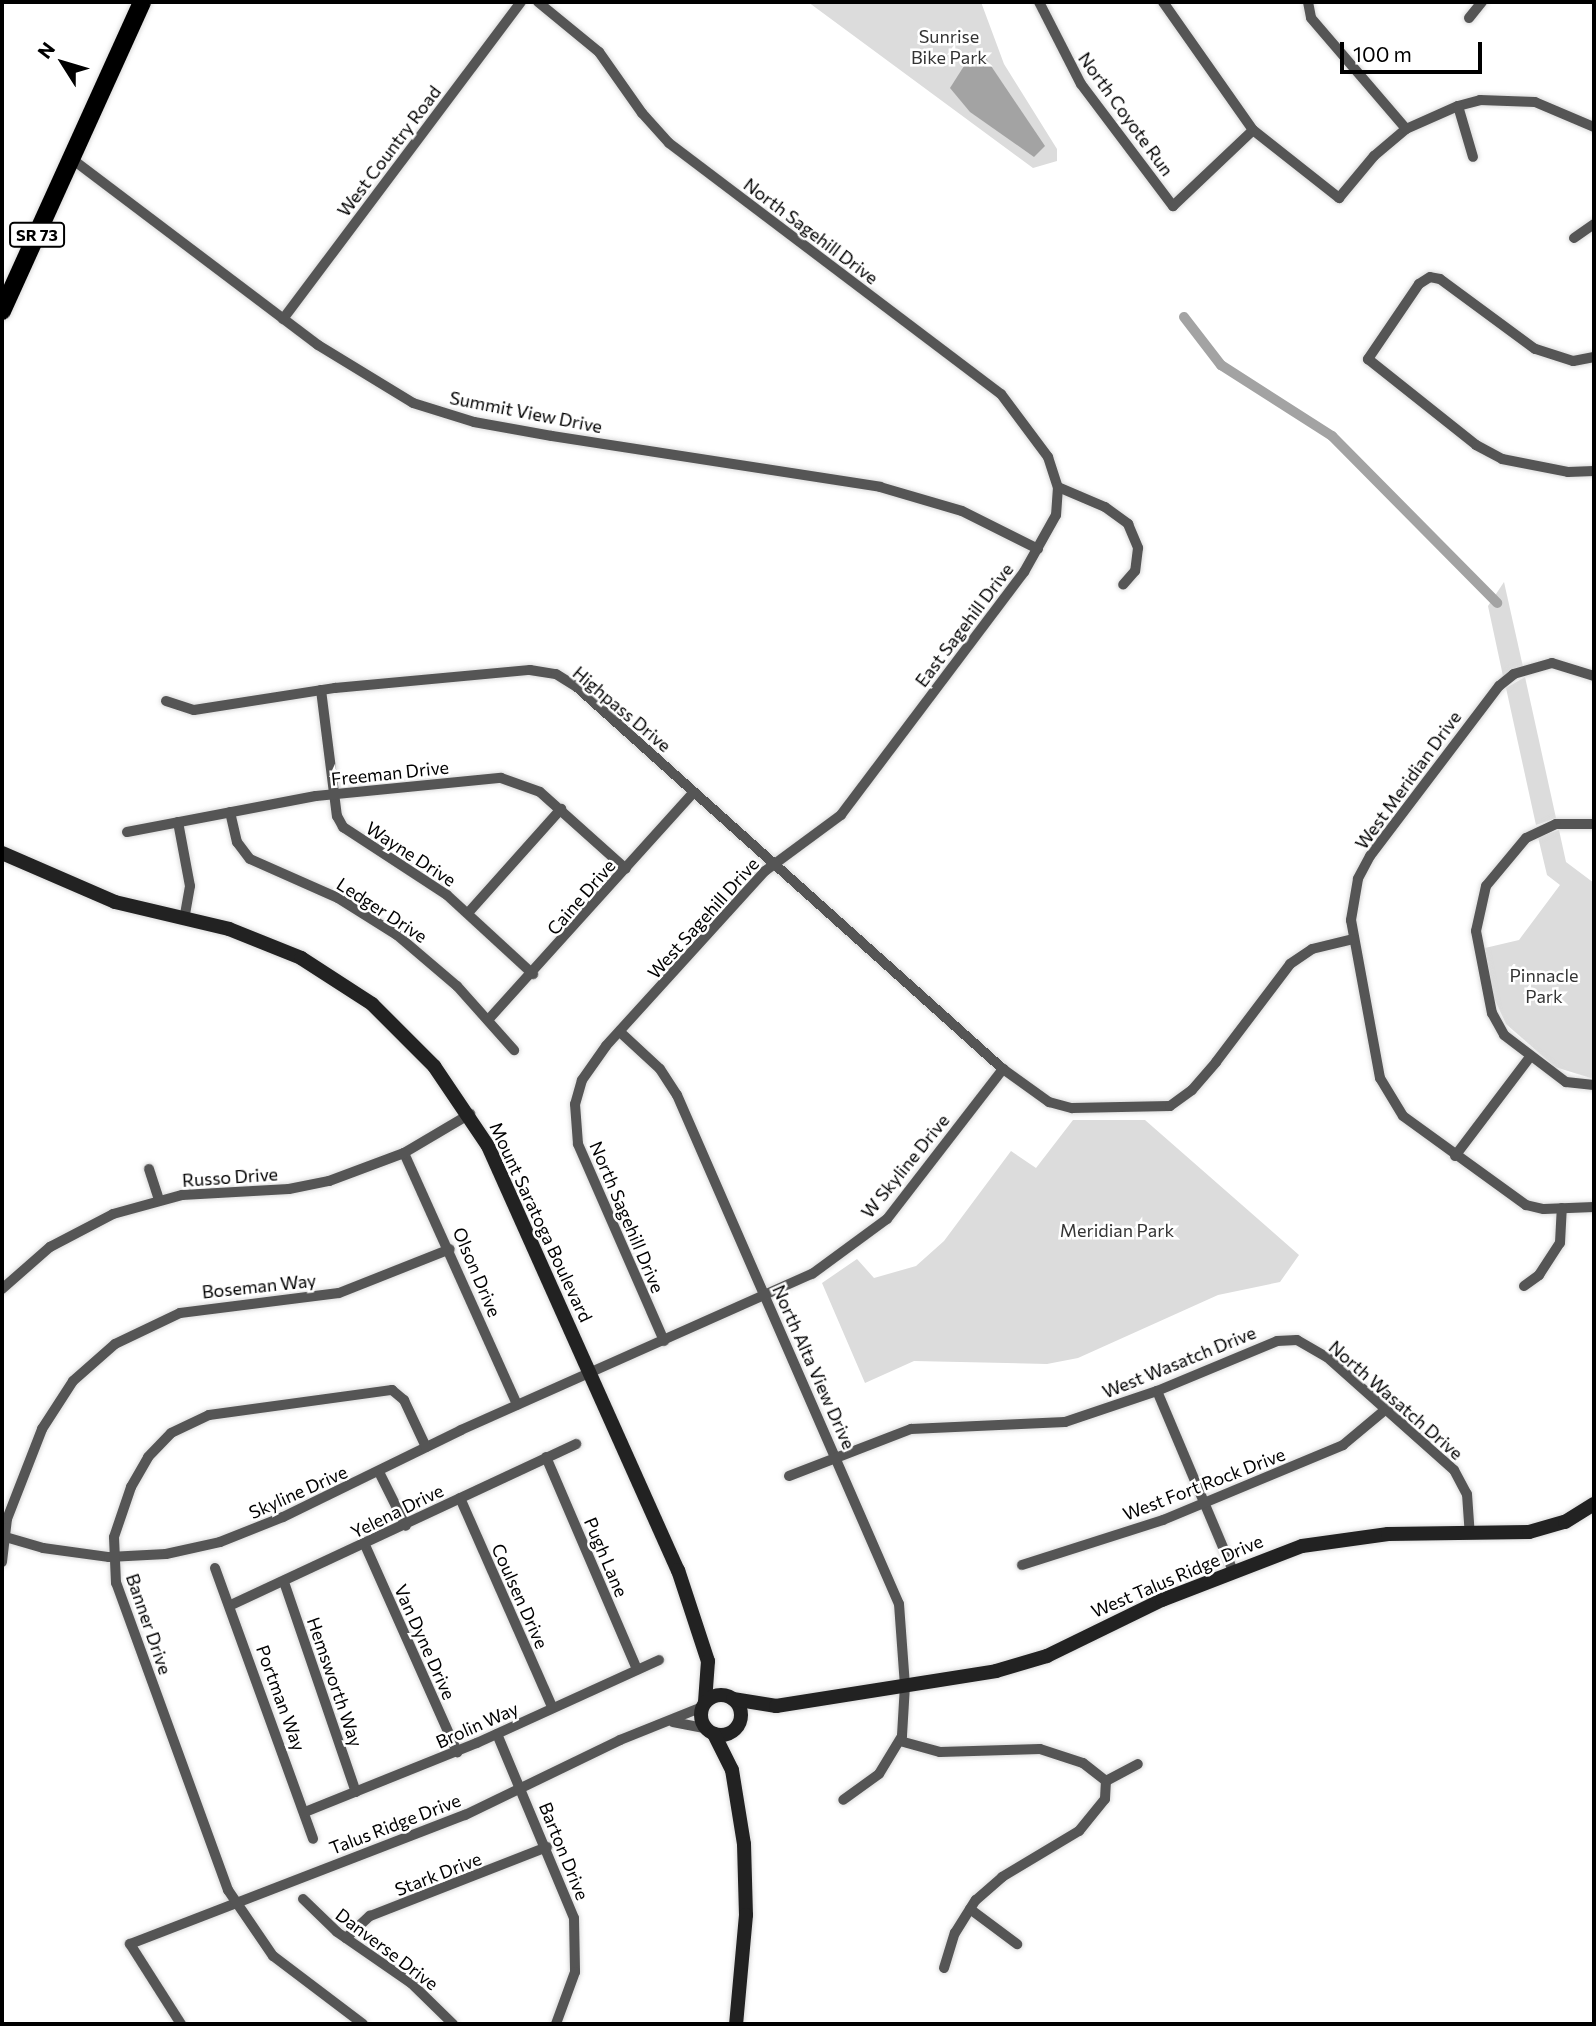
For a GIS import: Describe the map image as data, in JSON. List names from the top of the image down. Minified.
{"streets":{"highway":["SR 73"],"street":["North Coyote Run","West Country Road","North Sagehill Drive","Summit View Drive","East Sagehill Drive","Highpass Drive","Freeman Drive","West Meridian Drive","Wayne Drive","Caine Drive","Ledger Drive","West Sagehill Drive","W Skyline Drive","Russo Drive","Mount Saratoga Boulevard","Olson Drive","Boseman Way","West Wasatch Drive","North Alta View Drive","North Wasatch Drive","West Fort Rock Drive","Skyline Drive","Yelena Drive","Pugh Lane","West Talus Ridge Drive","Coulsen Drive","Banner Drive","Van Dyne Drive","Hemsworth Way","Portman Way","Brolin Way","Talus Ridge Drive","Barton Drive","Stark Drive","Danverse Drive"]},"crossings":[["West Country Road","Summit View Drive"],["North Sagehill Drive","East Sagehill Drive"],["North Sagehill Drive","West Sagehill Drive"],["North Sagehill Drive","W Skyline Drive"],["North Sagehill Drive","North Alta View Drive"],["SR 73","Summit View Drive"],["Summit View Drive","East Sagehill Drive"],["East Sagehill Drive","West Sagehill Drive"],["Highpass Drive","West Meridian Drive"],["Highpass Drive","Wayne Drive"],["Highpass Drive","Caine Drive"],["Highpass Drive","West Sagehill Drive"],["Highpass Drive","W Skyline Drive"],["Freeman Drive","Wayne Drive"],["Freeman Drive","Caine Drive"],["Freeman Drive","Ledger Drive"],["Wayne Drive","Caine Drive"],["Caine Drive","Ledger Drive"],["West Sagehill Drive","North Alta View Drive"],["W Skyline Drive","Mount Saratoga Boulevard"],["W Skyline Drive","North Alta View Drive"],["W Skyline Drive","Skyline Drive"],["Russo Drive","Mount Saratoga Boulevard"],["Russo Drive","Olson Drive"],["Mount Saratoga Boulevard","Skyline Drive"],["Mount Saratoga Boulevard","West Talus Ridge Drive"],["Mount Saratoga Boulevard","Talus Ridge Drive"],["Olson Drive","Boseman Way"],["Olson Drive","Skyline Drive"],["Boseman Way","Skyline Drive"],["West Wasatch Drive","North Alta View Drive"],["West Wasatch Drive","North Wasatch Drive"],["North Alta View Drive","West Talus Ridge Drive"],["North Wasatch Drive","West Fort Rock Drive"],["North Wasatch Drive","West Talus Ridge Drive"],["Skyline Drive","Banner Drive"],["Yelena Drive","Pugh Lane"],["Yelena Drive","Coulsen Drive"],["Yelena Drive","Van Dyne Drive"],["Yelena Drive","Hemsworth Way"],["Yelena Drive","Portman Way"],["Pugh Lane","Brolin Way"],["West Talus Ridge Drive","Talus Ridge Drive"],["Coulsen Drive","Brolin Way"],["Banner Drive","Talus Ridge Drive"],["Van Dyne Drive","Brolin Way"],["Hemsworth Way","Brolin Way"],["Portman Way","Brolin Way"],["Brolin Way","Barton Drive"],["Talus Ridge Drive","Barton Drive"],["Barton Drive","Stark Drive"],["Stark Drive","Danverse Drive"]],"parks":["Sunrise Bike Park","Pinnacle Park","Meridian Park"],"scale_bar":"100 m","north":"top left"}
